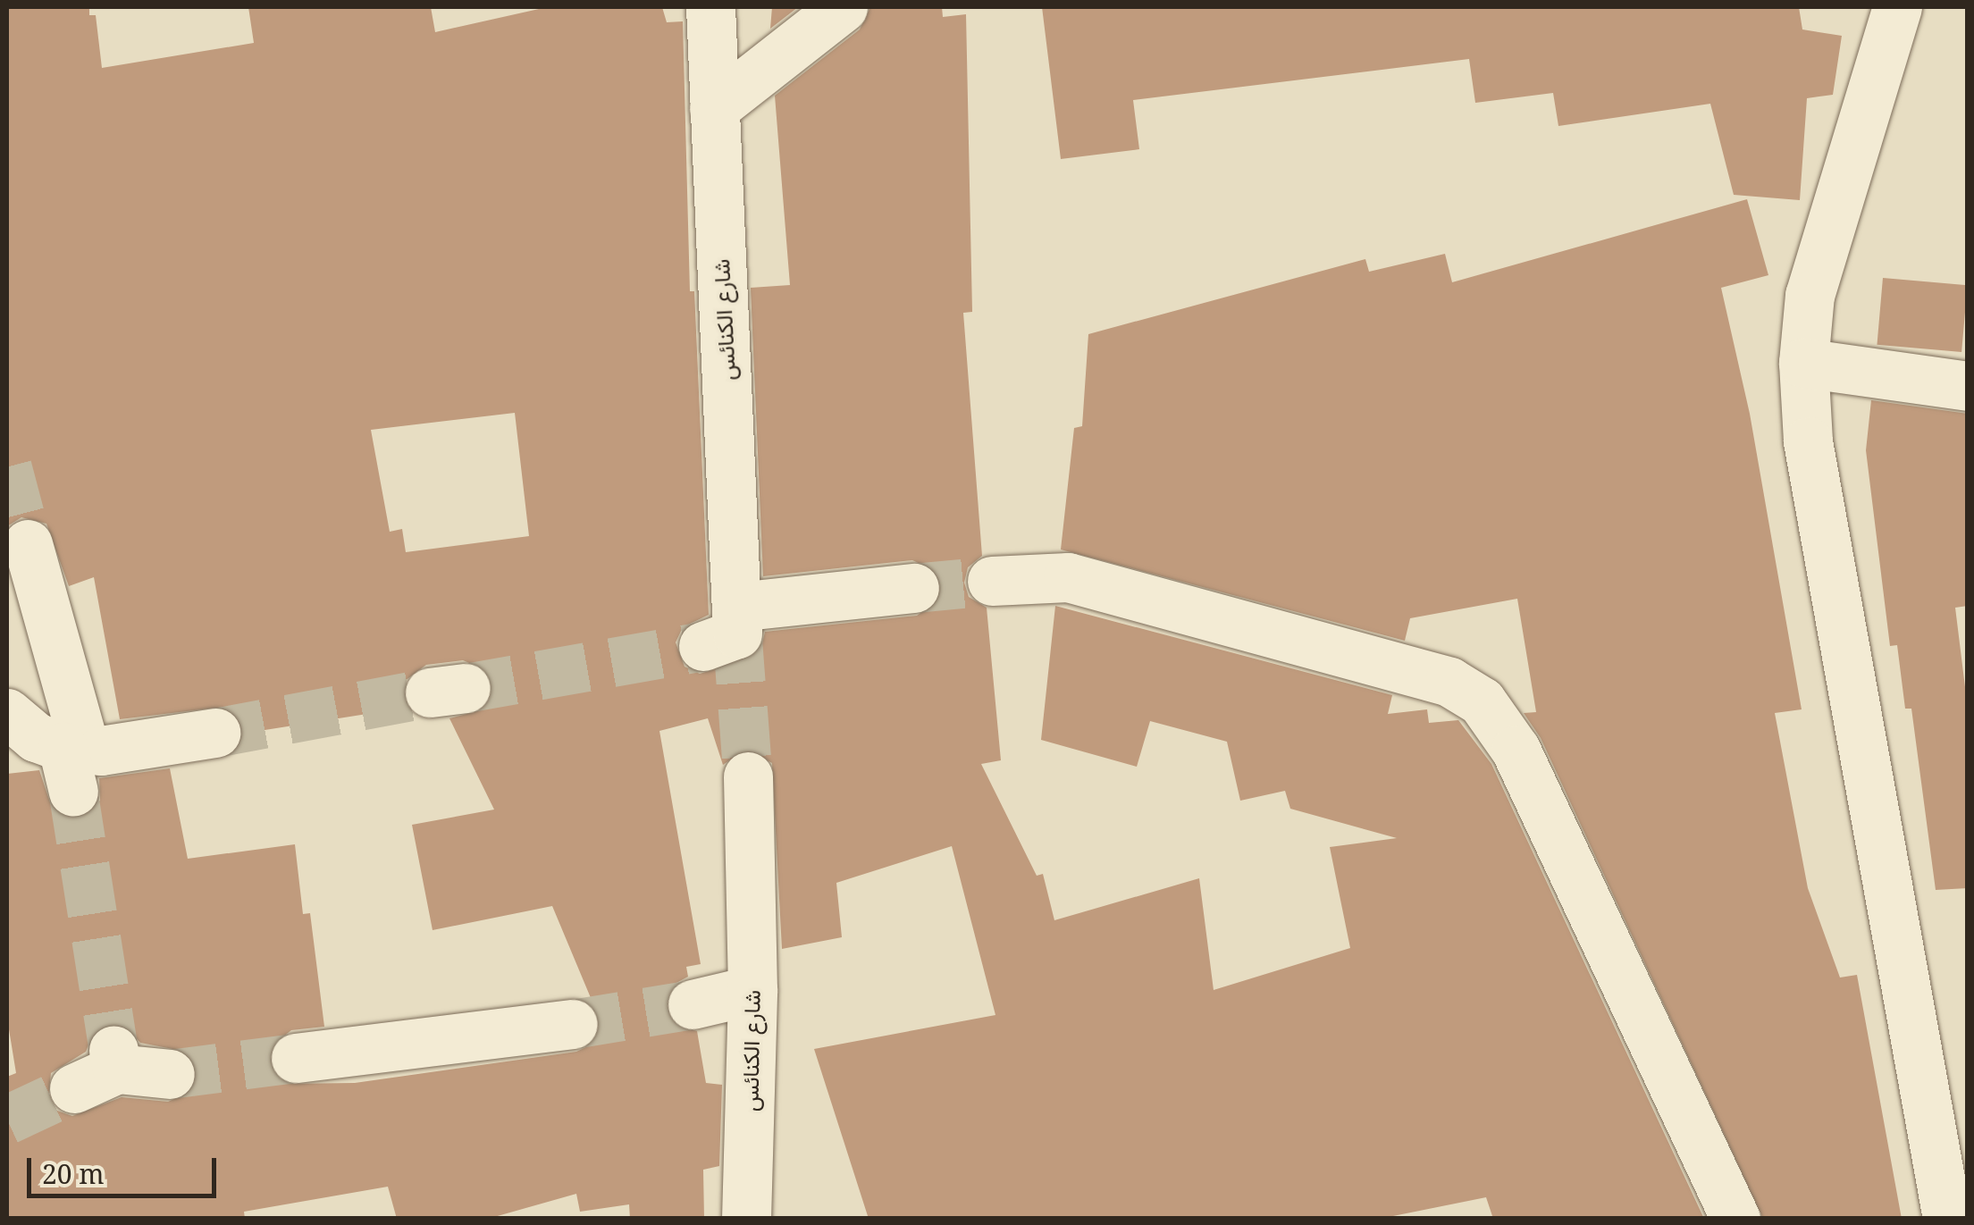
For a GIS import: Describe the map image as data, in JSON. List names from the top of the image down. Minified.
{"streets":{"street":["شارع الكنائس"]},"scale_bar":"20 m"}
